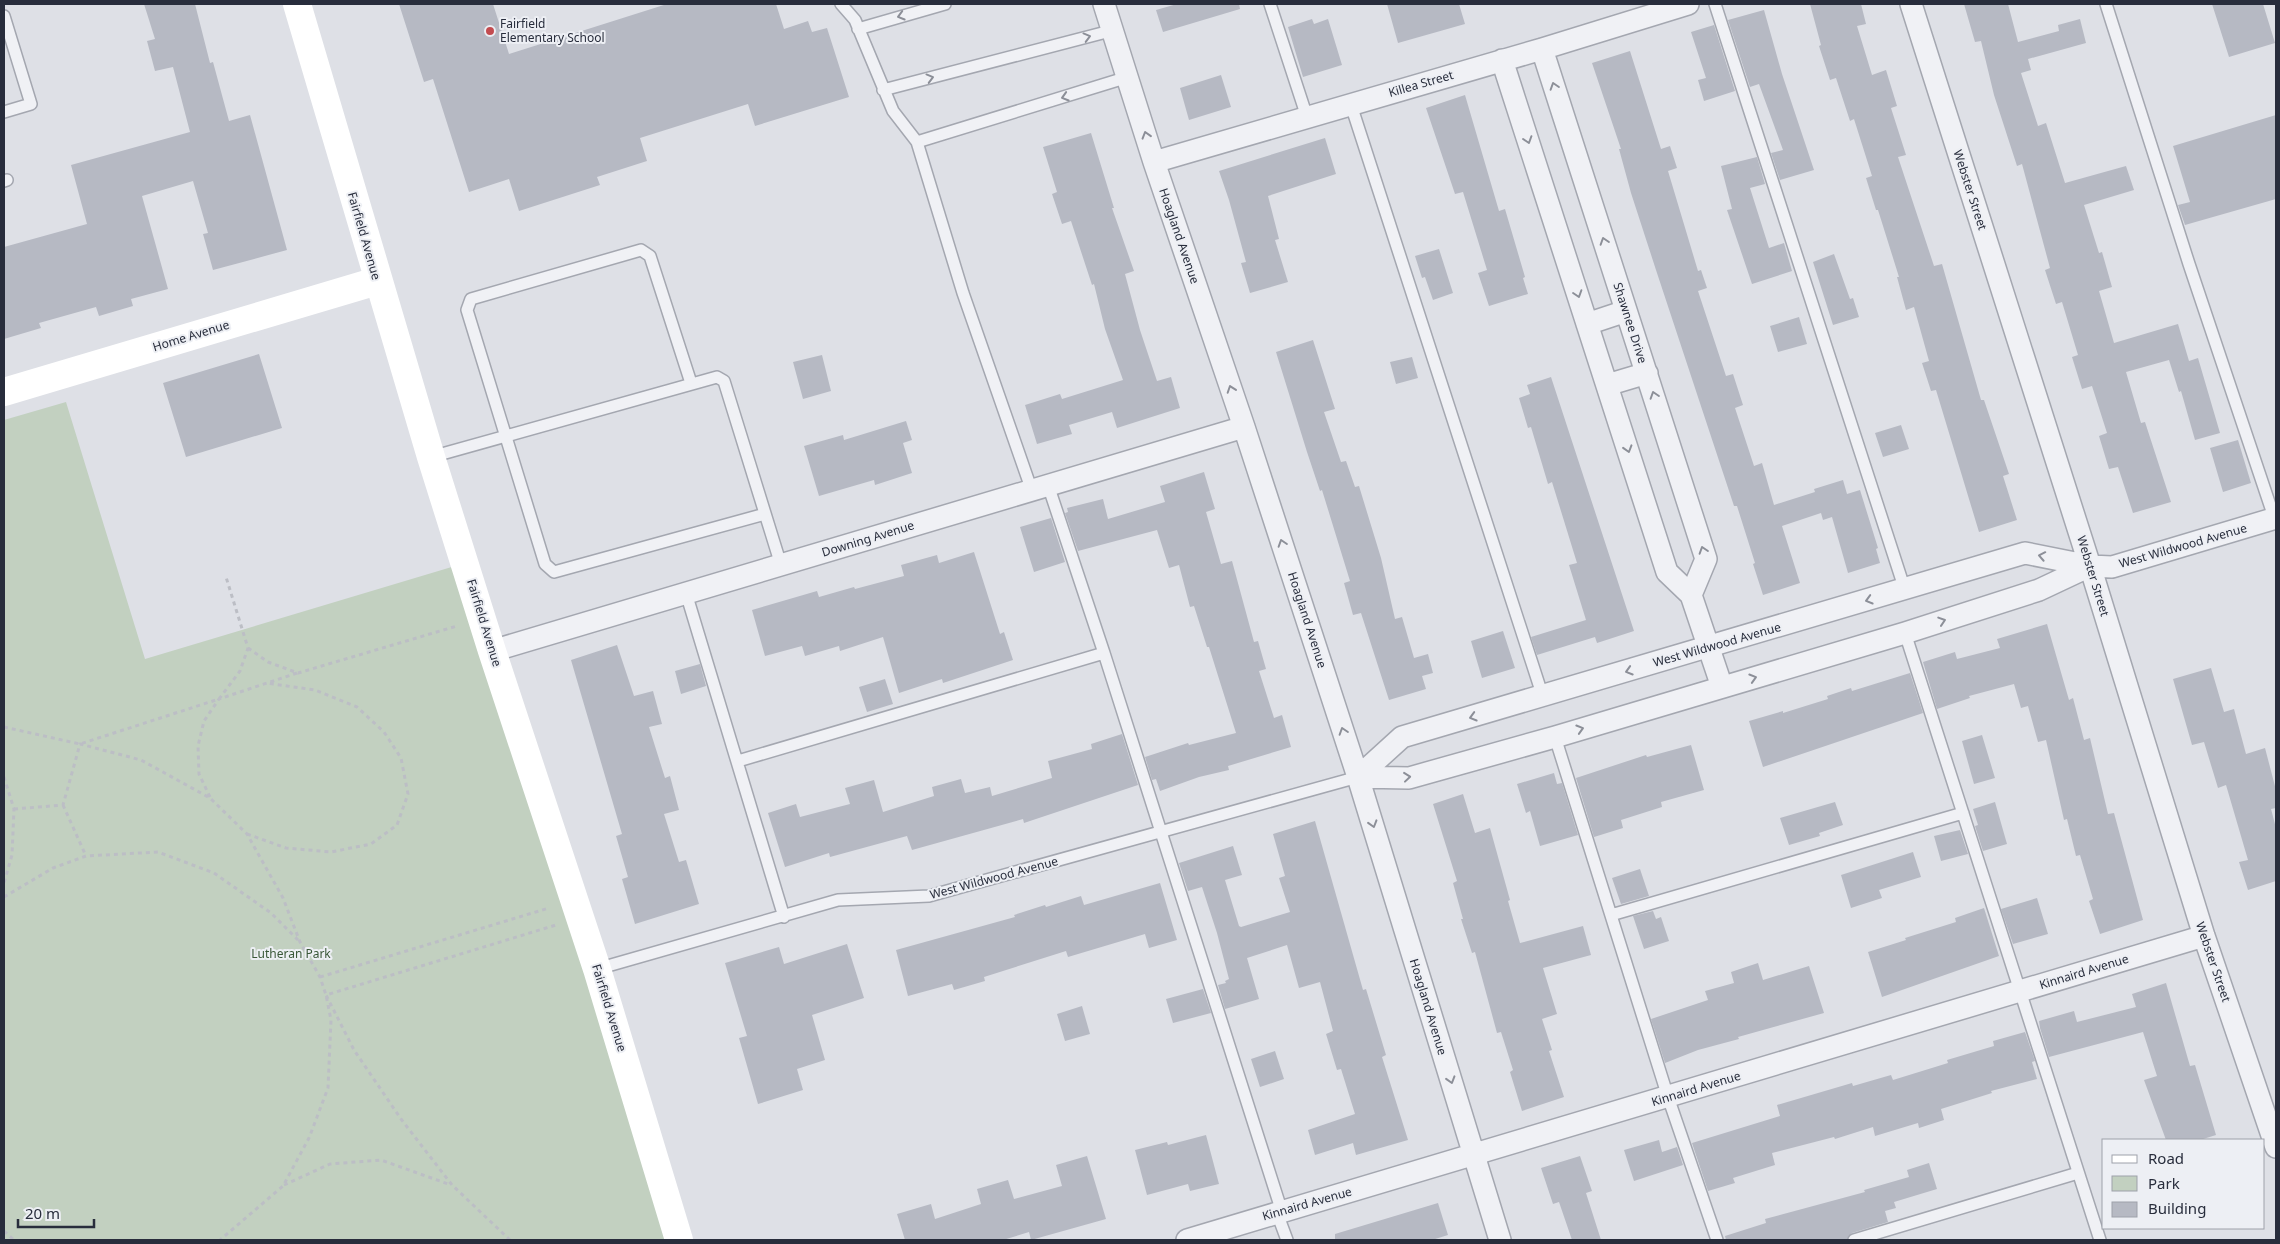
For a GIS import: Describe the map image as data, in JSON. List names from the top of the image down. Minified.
{"streets":{"main road":["Fairfield Avenue","Home Avenue"],"street":["Killea Street","Webster Street","Hoagland Avenue","Shawnee Drive","Downing Avenue","West Wildwood Avenue","Kinnaird Avenue"]},"crossings":[["Killea Street","Hoagland Avenue"],["Killea Street","Shawnee Drive"],["Webster Street","West Wildwood Avenue"],["Webster Street","Kinnaird Avenue"],["Fairfield Avenue","Home Avenue"],["Fairfield Avenue","Downing Avenue"],["Fairfield Avenue","West Wildwood Avenue"],["Hoagland Avenue","Downing Avenue"],["Hoagland Avenue","West Wildwood Avenue"],["Hoagland Avenue","Kinnaird Avenue"]],"parks":["Lutheran Park"],"places":["Fairfield Elementary School"],"legend":["Road","Park","Building"],"scale_bar":"20 m"}
